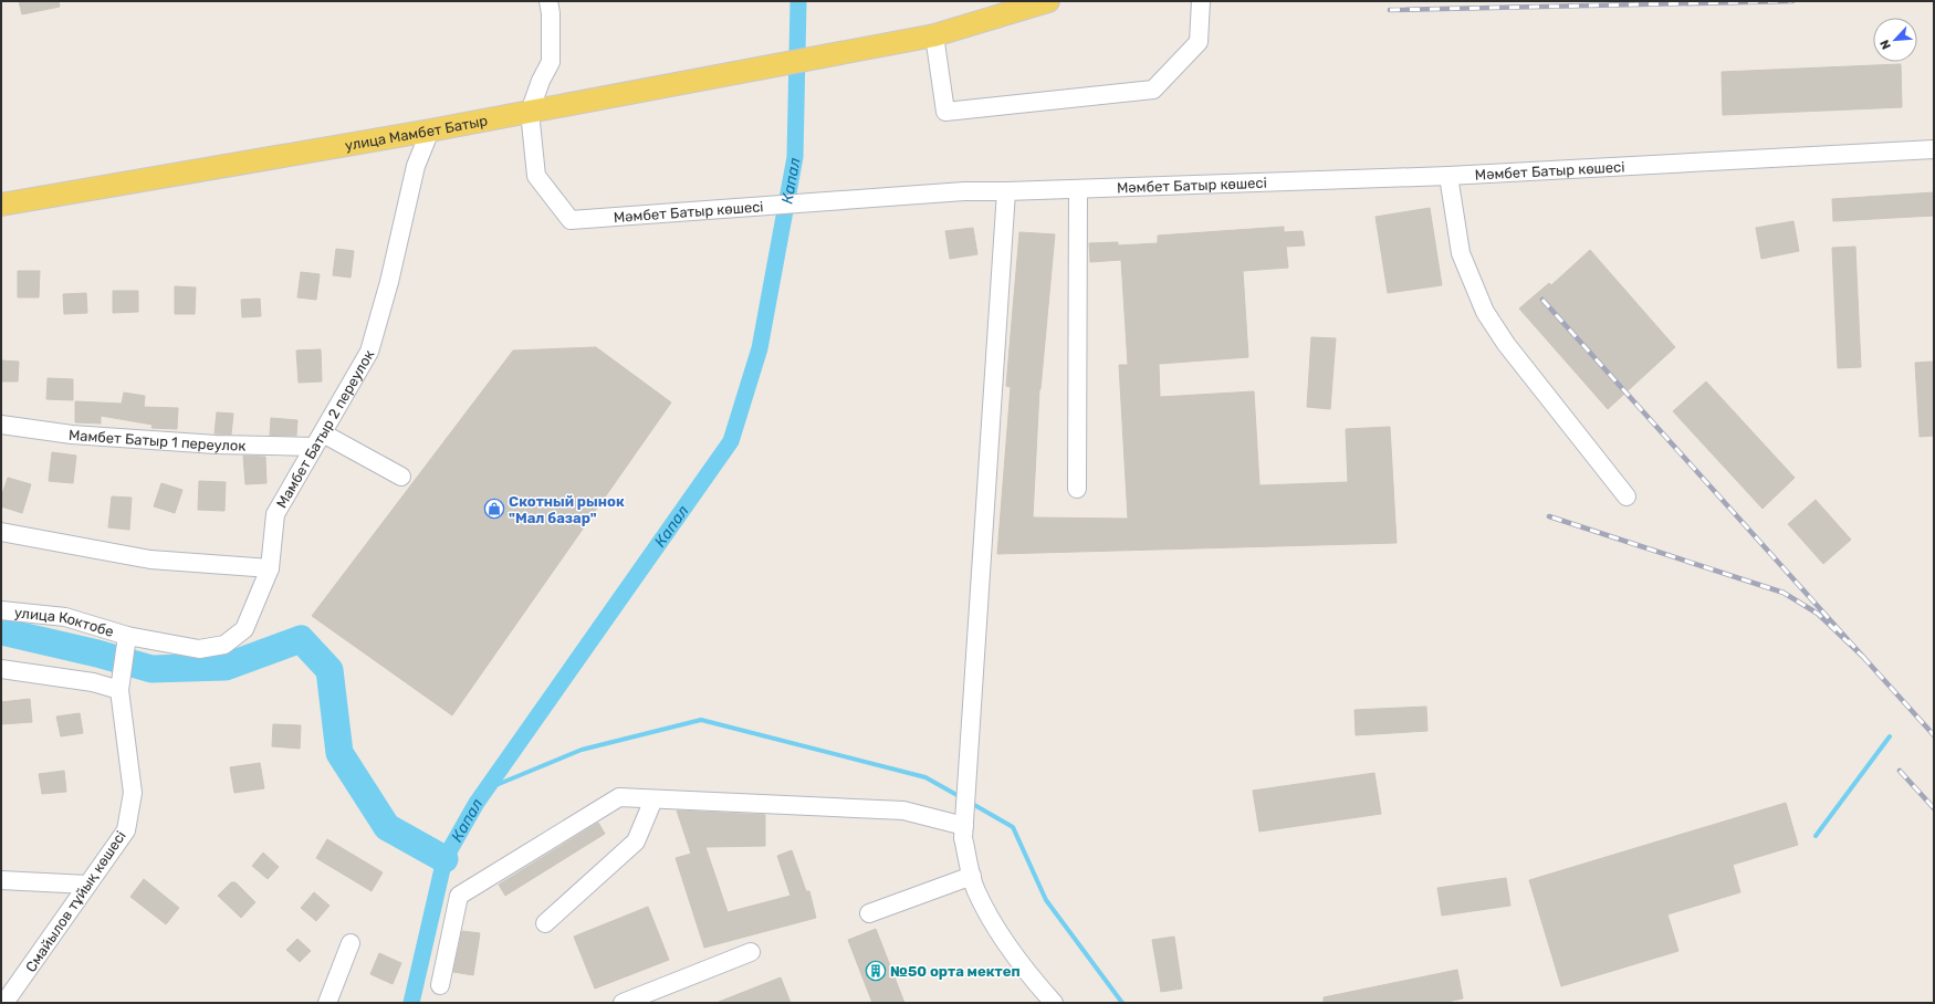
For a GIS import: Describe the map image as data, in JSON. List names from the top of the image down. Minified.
{"streets":{"main road":["улица Мамбет Батыр"],"street":["Мәмбет Батыр көшесі","Мамбет Батыр 2 переулок","Мамбет Батыр 1 переулок","улица Коктобе","Смайылов тұйық көшесі"]},"crossings":[["улица Мамбет Батыр","Мәмбет Батыр көшесі"],["улица Мамбет Батыр","Мамбет Батыр 2 переулок"],["Мамбет Батыр 2 переулок","Мамбет Батыр 1 переулок"],["Мамбет Батыр 2 переулок","улица Коктобе"],["Мамбет Батыр 2 переулок","Смайылов тұйық көшесі"],["улица Коктобе","Смайылов тұйық көшесі"]],"water":["Капал"],"places":{"shop":["Скотный рынок \"Мал базар\""],"building":["№50 орта мектеп"]},"north":"bottom left"}
